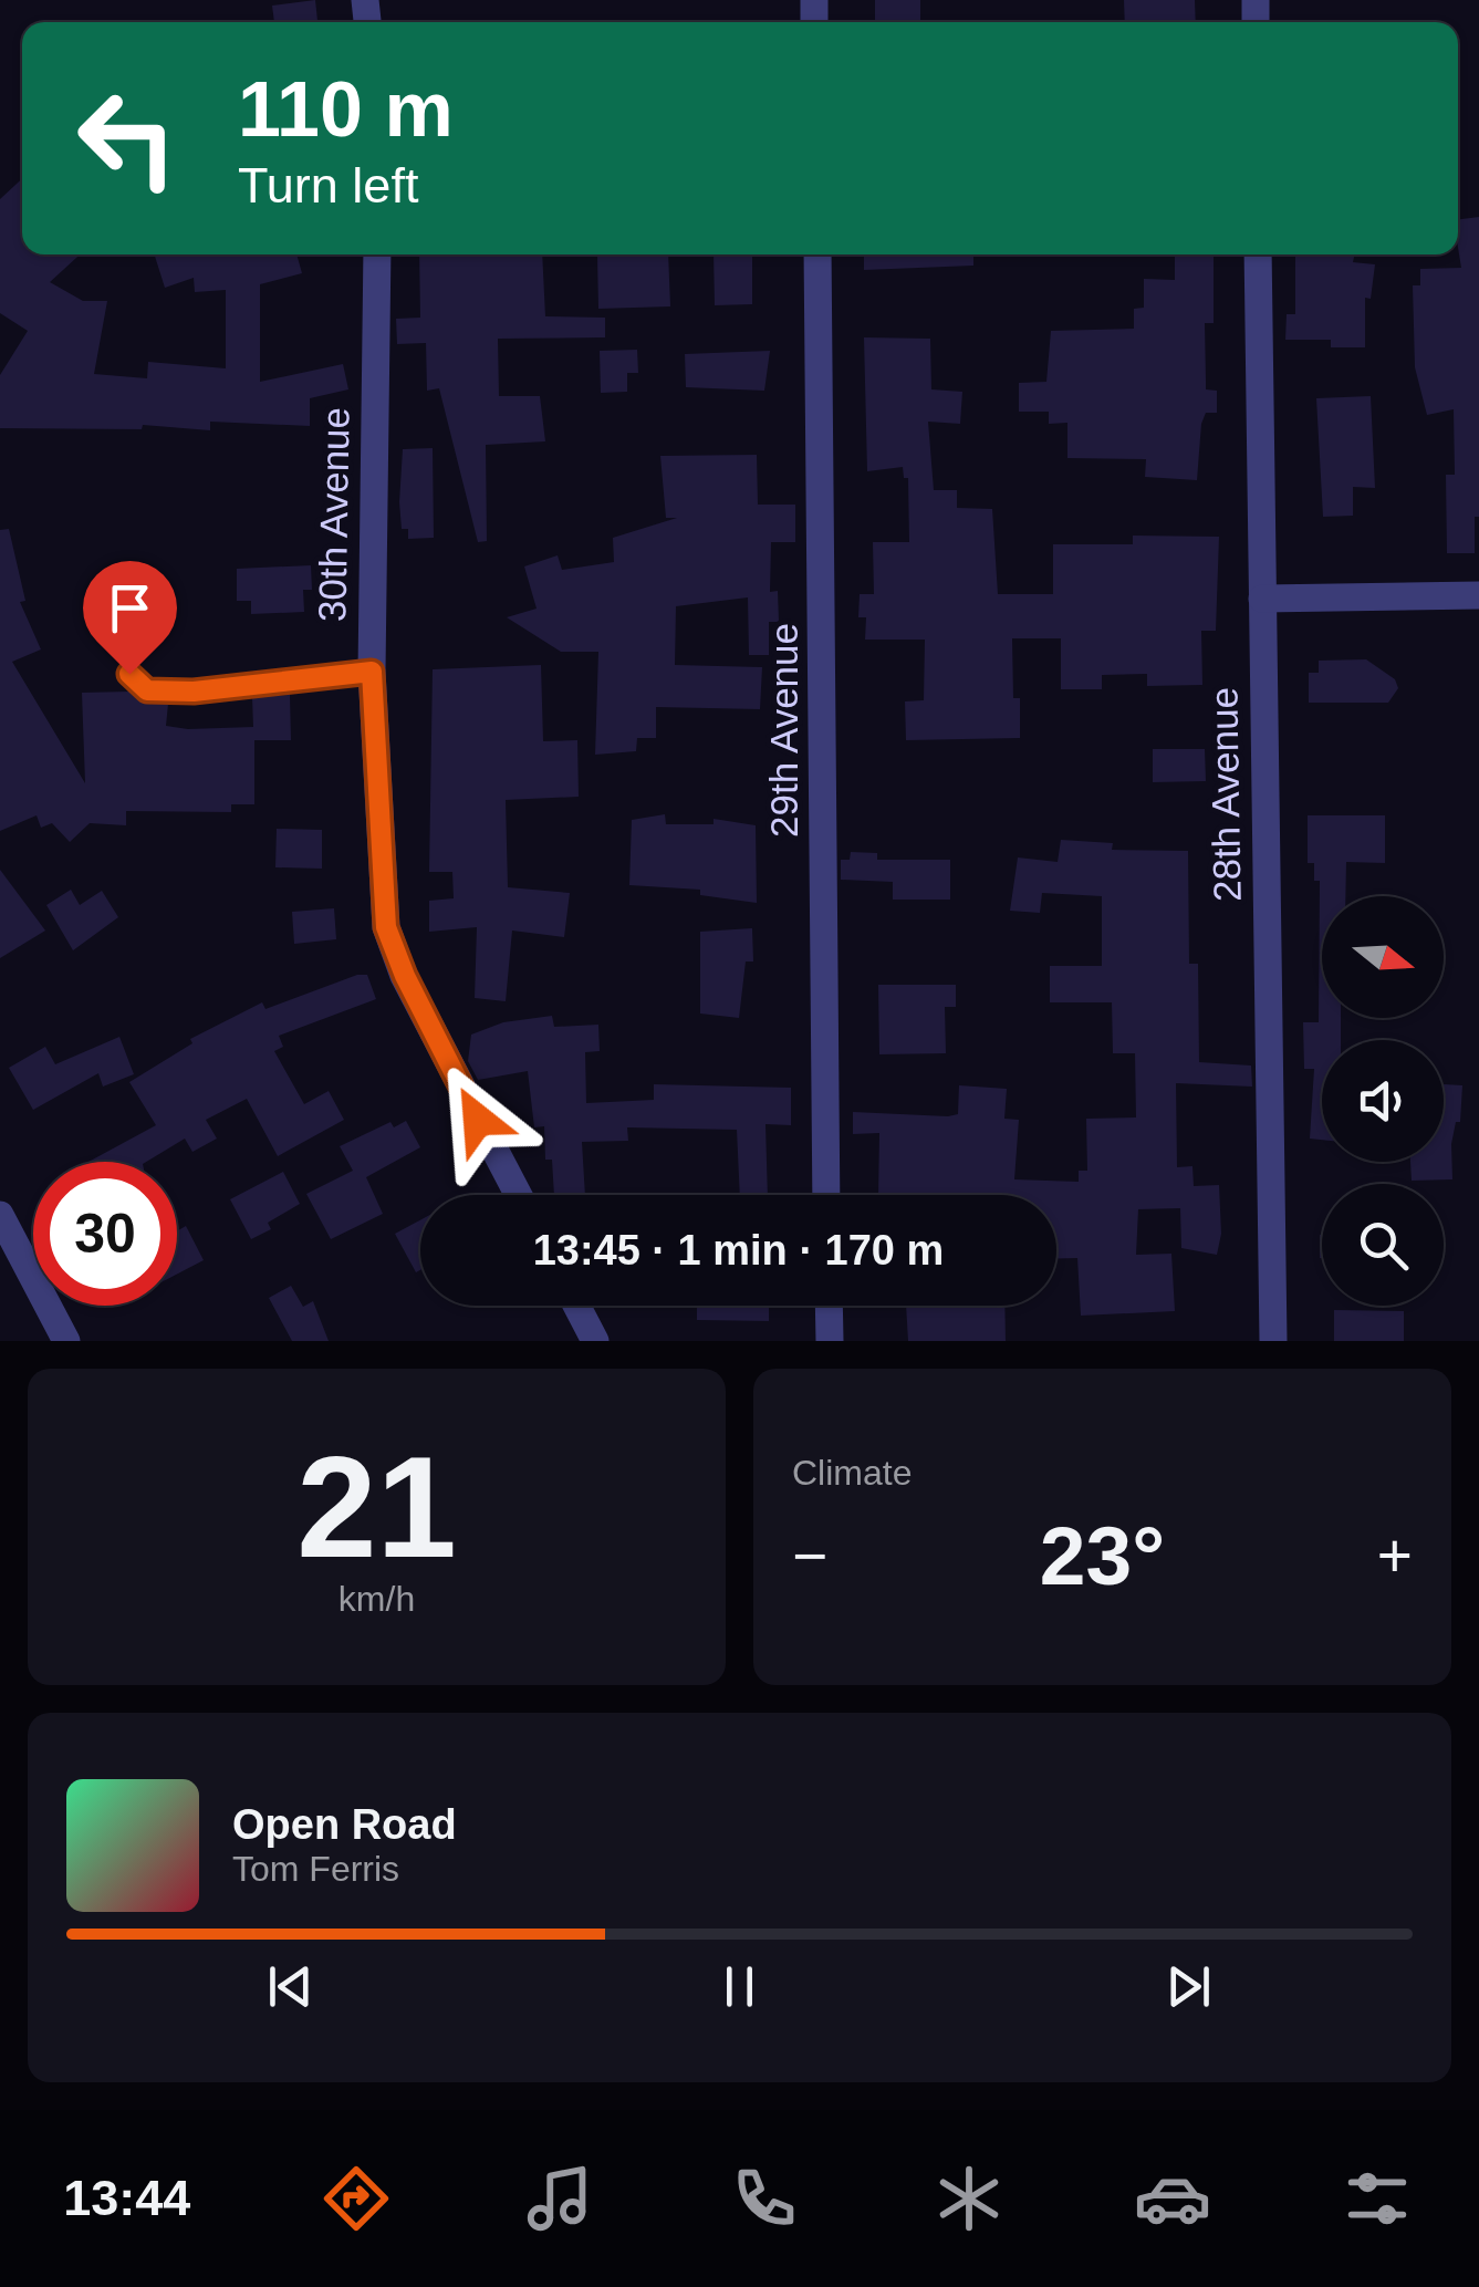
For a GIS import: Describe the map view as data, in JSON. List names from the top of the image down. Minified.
{"streets":{"street":["30th Avenue","29th Avenue","28th Avenue"]},"north":"right","page":{"turn":["110 m","Turn left"],"limit":"30","trip":"13:45 · 1 min · 170 m","tile":[["21","km/h"],"Climate"],"heat":["−","23°","+"],"song":["Open Road","Tom Ferris"],"tabs":"13:44"}}
